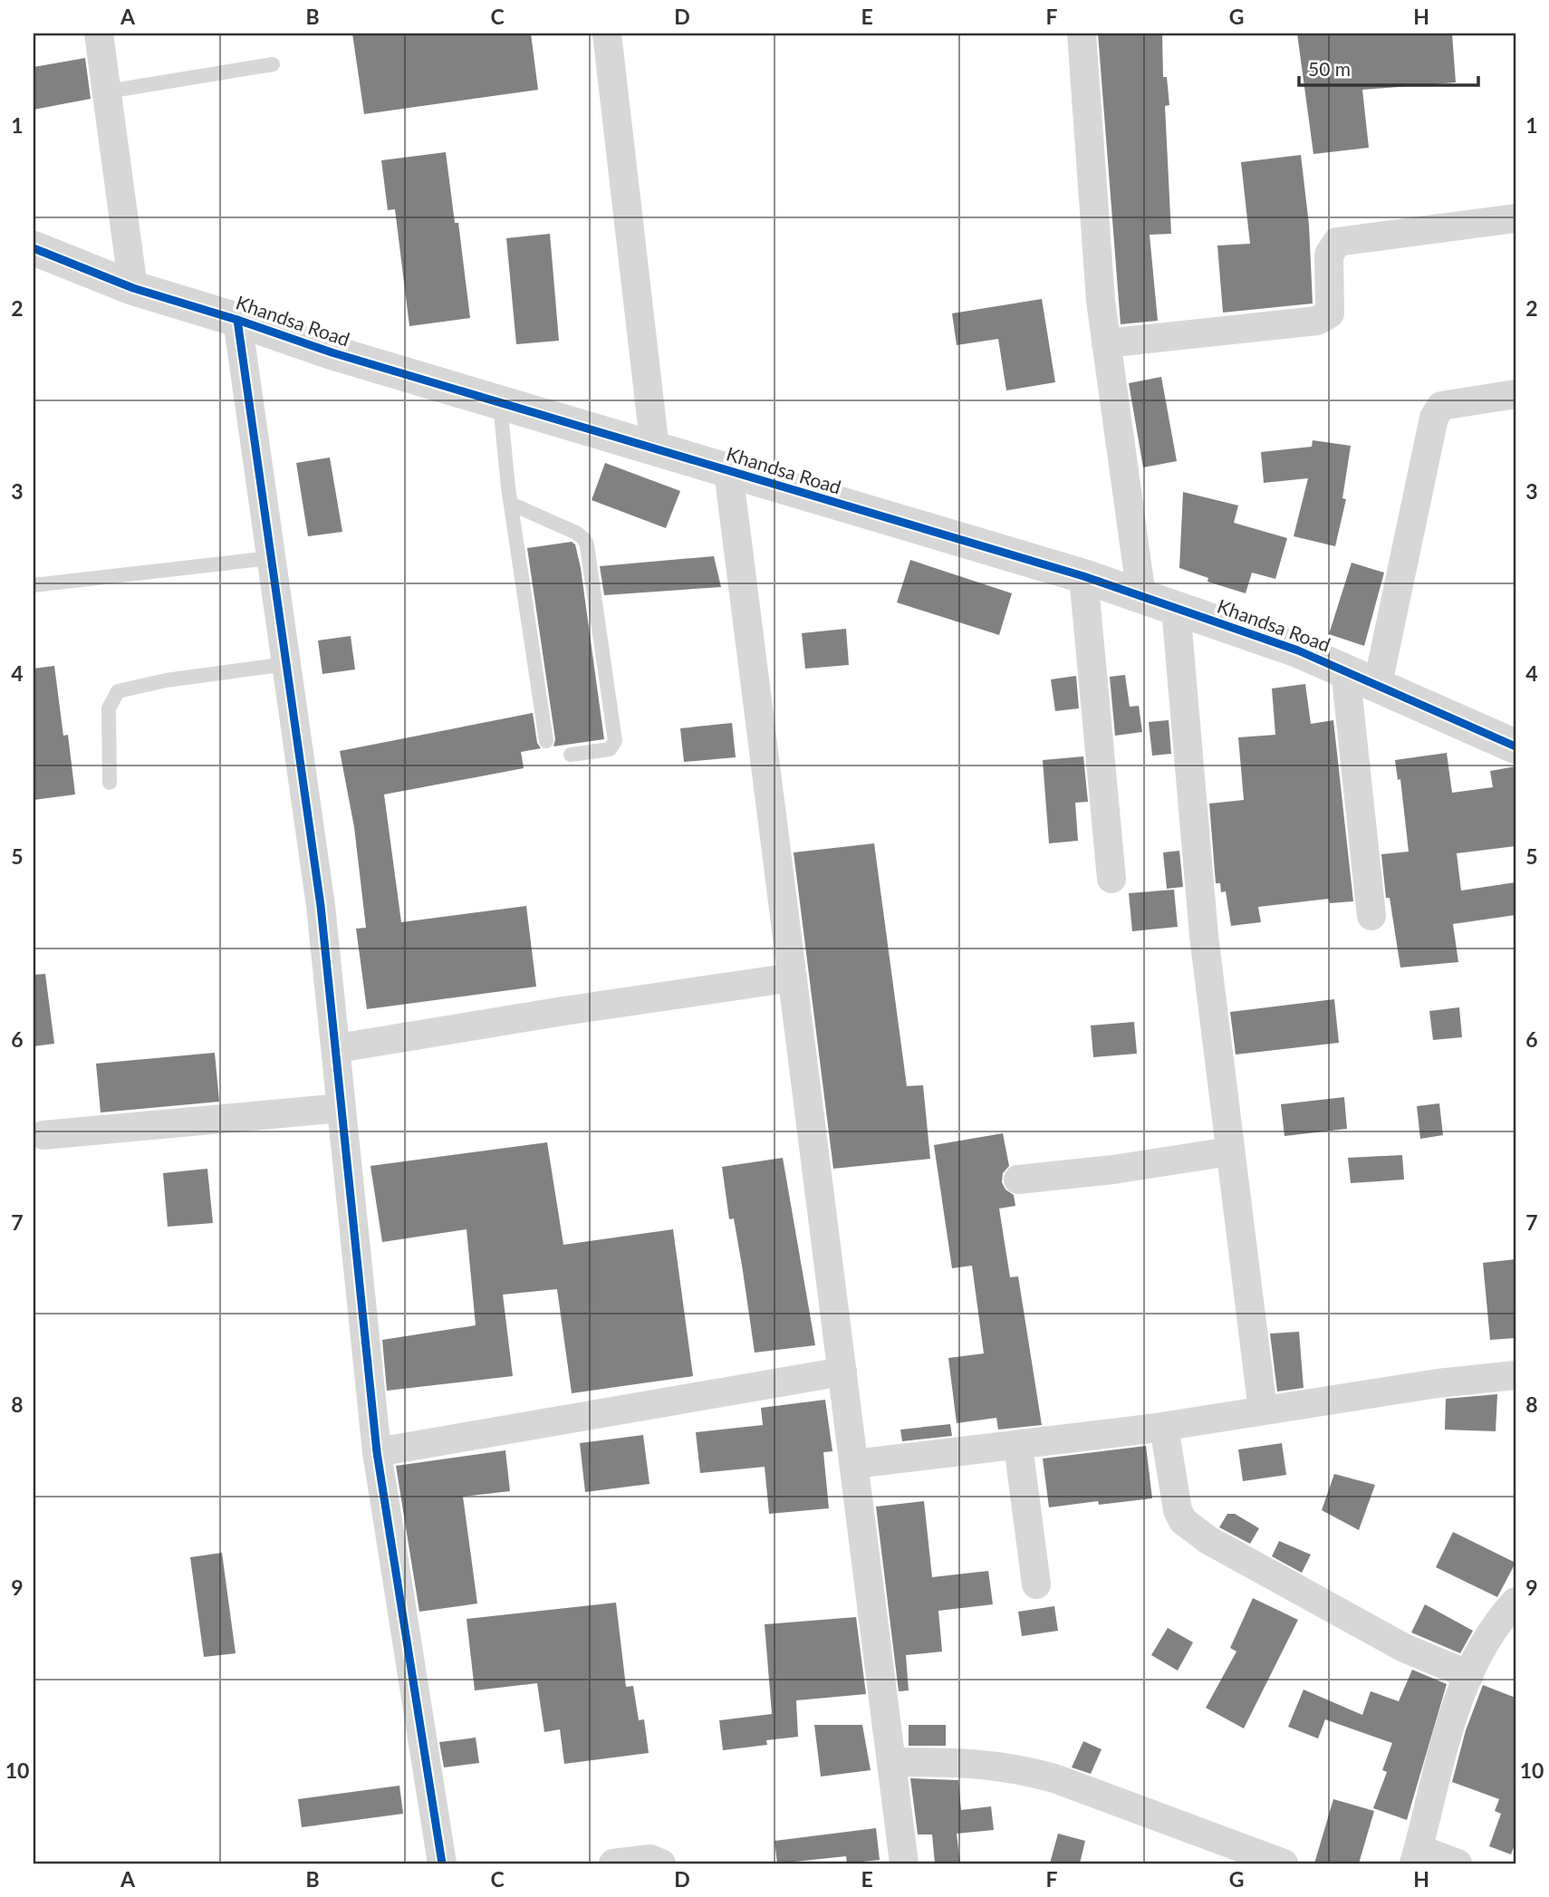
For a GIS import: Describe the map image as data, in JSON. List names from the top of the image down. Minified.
{"streets":{"street":["Khandsa Road"]},"scale_bar":"50 m","grid":{"columns":["A","B","C","D","E","F","G","H"],"rows":["1","2","3","4","5","6","7","8","9","10"]}}
